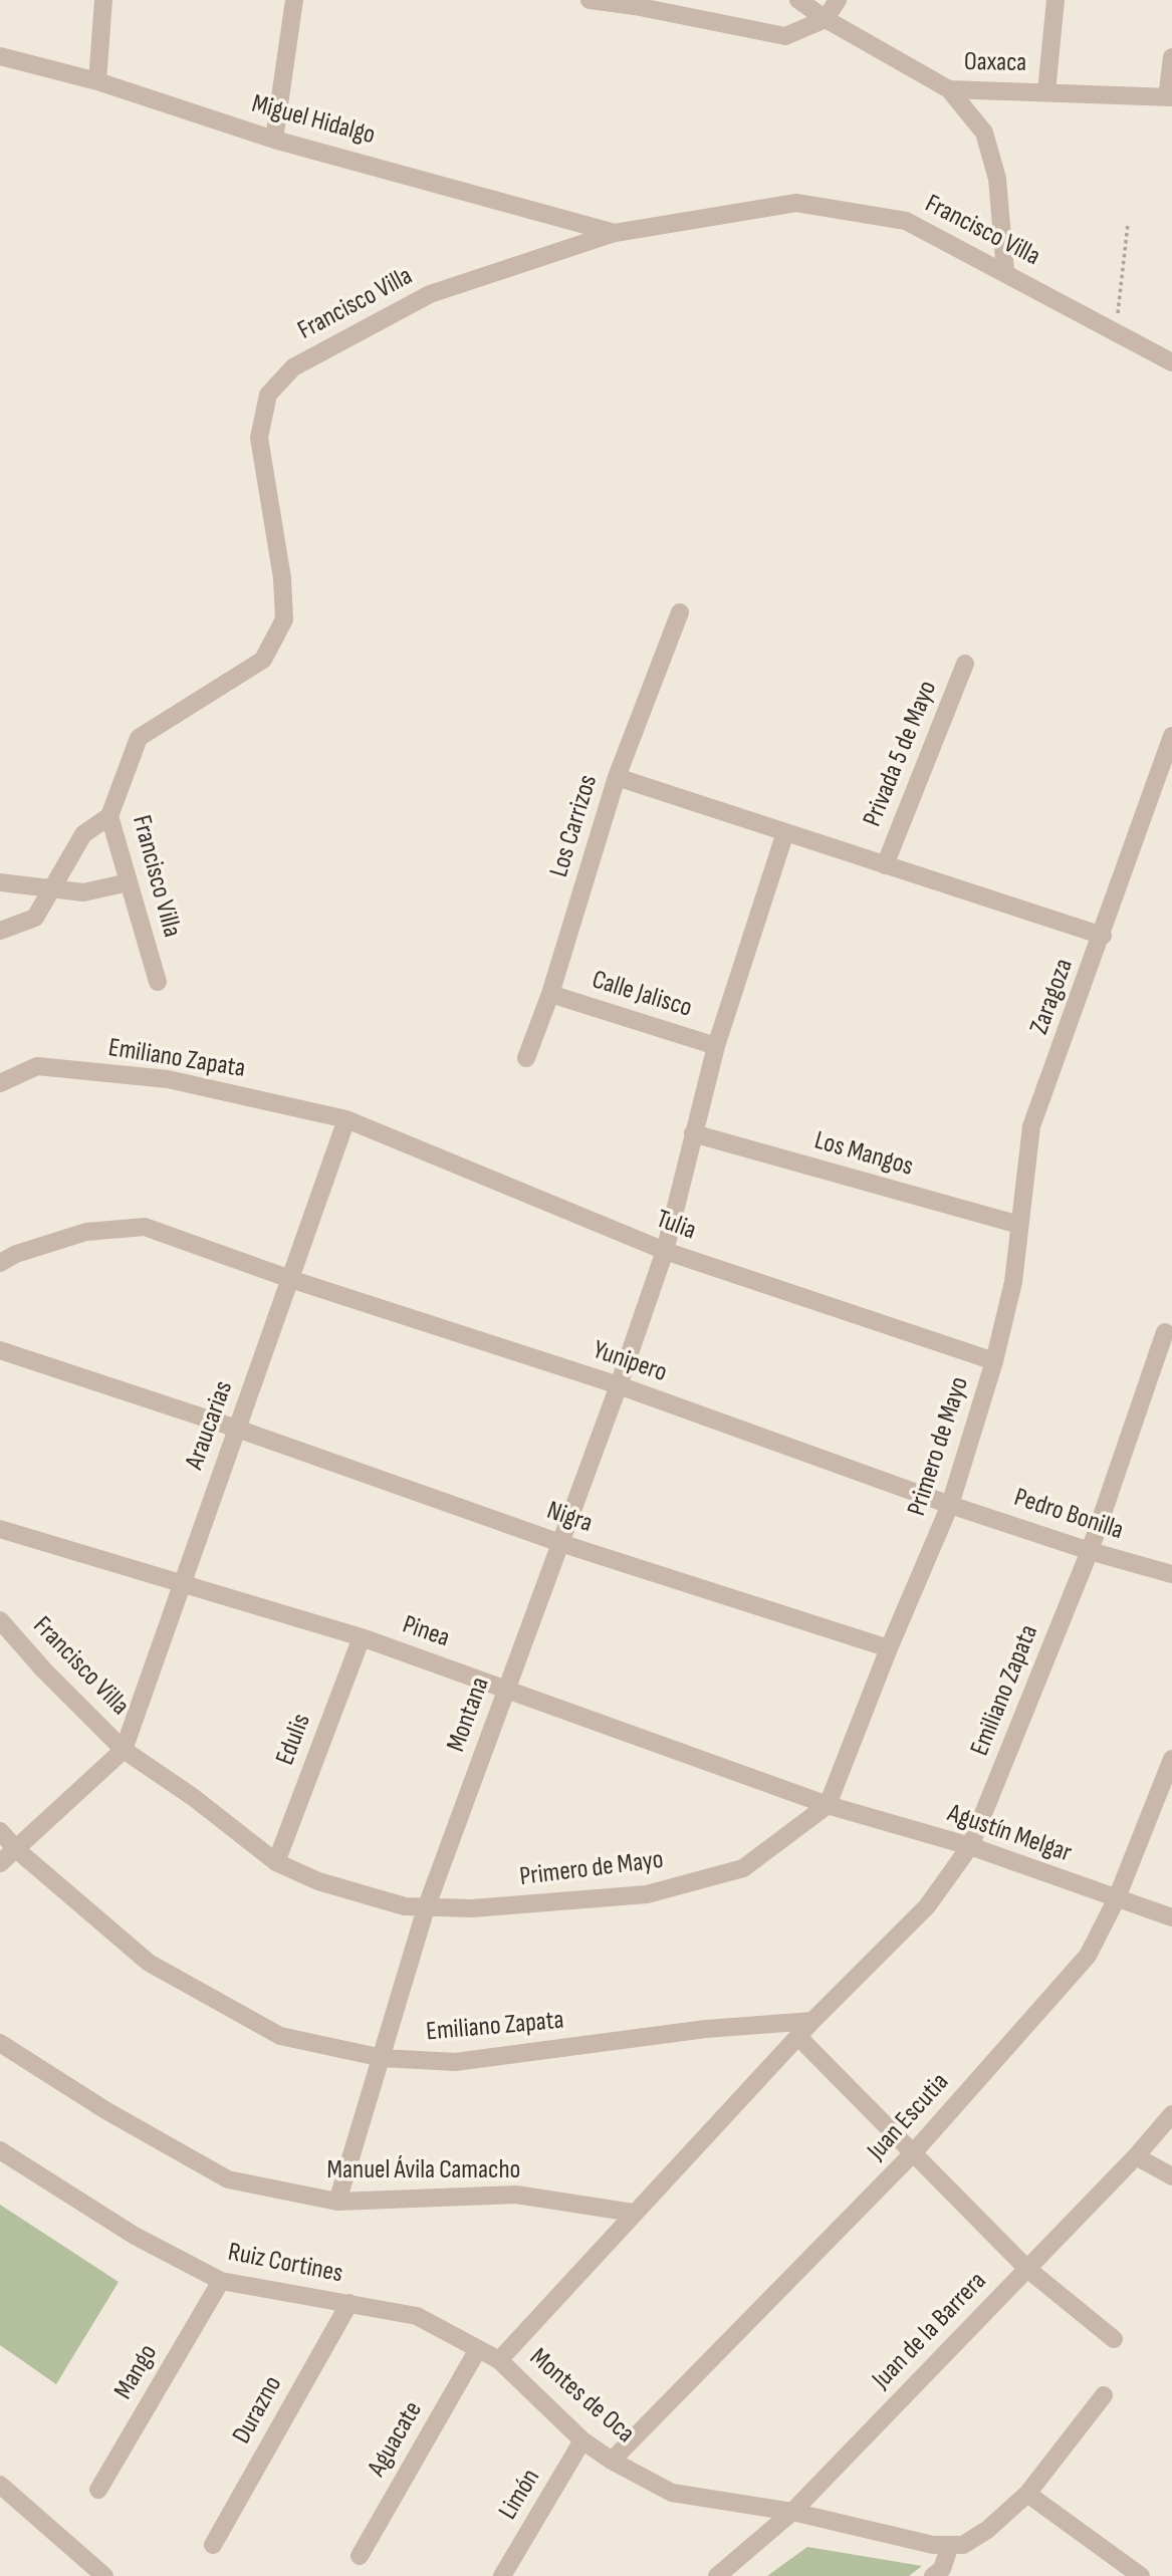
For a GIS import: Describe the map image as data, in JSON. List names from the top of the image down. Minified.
{"streets":{"street":["Oaxaca","Miguel Hidalgo","Francisco Villa","Privada 5 de Mayo","Los Carrizos","Calle Jalisco","Zaragoza","Emiliano Zapata","Los Mangos","Tulia","Yunipero","Araucarias","Primero de Mayo","Pedro Bonilla","Nigra","Pinea","Montana","Edulis","Agustín Melgar","Juan Escutia","Manuel Ávila Camacho","Ruiz Cortines","Juan de la Barrera","Mango","Montes de Oca","Durazno","Aguacate","Limón"]},"crossings":[["Miguel Hidalgo","Francisco Villa"],["Francisco Villa","Araucarias"],["Francisco Villa","Primero de Mayo"],["Los Carrizos","Calle Jalisco"],["Calle Jalisco","Montana"],["Zaragoza","Los Mangos"],["Zaragoza","Primero de Mayo"],["Emiliano Zapata","Tulia"],["Emiliano Zapata","Araucarias"],["Emiliano Zapata","Pedro Bonilla"],["Emiliano Zapata","Montana"],["Emiliano Zapata","Agustín Melgar"],["Emiliano Zapata","Manuel Ávila Camacho"],["Emiliano Zapata","Ruiz Cortines"],["Emiliano Zapata","Montes de Oca"],["Los Mangos","Montana"],["Tulia","Araucarias"],["Tulia","Primero de Mayo"],["Tulia","Montana"],["Yunipero","Araucarias"],["Yunipero","Primero de Mayo"],["Yunipero","Pedro Bonilla"],["Yunipero","Montana"],["Araucarias","Primero de Mayo"],["Araucarias","Nigra"],["Araucarias","Pinea"],["Primero de Mayo","Pedro Bonilla"],["Primero de Mayo","Nigra"],["Primero de Mayo","Pinea"],["Primero de Mayo","Montana"],["Primero de Mayo","Edulis"],["Primero de Mayo","Agustín Melgar"],["Nigra","Montana"],["Pinea","Montana"],["Pinea","Edulis"],["Pinea","Agustín Melgar"],["Montana","Manuel Ávila Camacho"],["Agustín Melgar","Juan Escutia"],["Juan Escutia","Montes de Oca"],["Ruiz Cortines","Mango"],["Ruiz Cortines","Montes de Oca"],["Ruiz Cortines","Durazno"],["Ruiz Cortines","Aguacate"],["Juan de la Barrera","Montes de Oca"],["Montes de Oca","Limón"]]}
